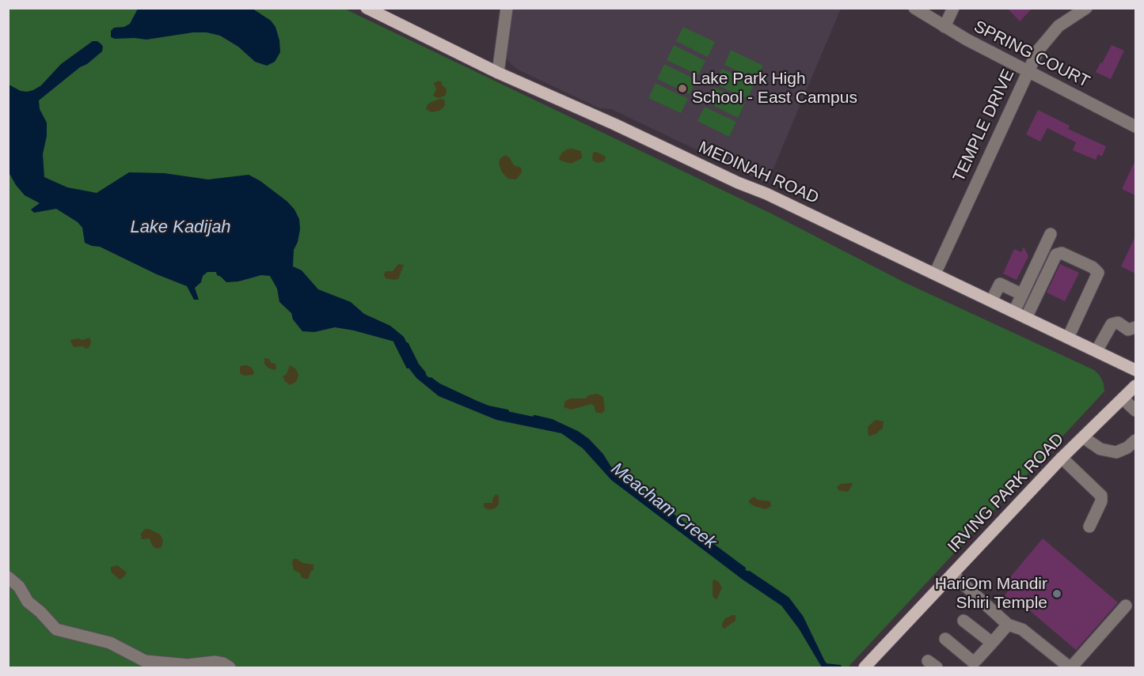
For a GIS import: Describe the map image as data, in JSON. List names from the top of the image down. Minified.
{"streets":{"main road":["MEDINAH ROAD","IRVING PARK ROAD"],"street":["SPRING COURT","TEMPLE DRIVE"]},"crossings":[["SPRING COURT","TEMPLE DRIVE"],["TEMPLE DRIVE","MEDINAH ROAD"]],"water":["Lake Kadijah","Meacham Creek"],"places":["Lake Park High School - East Campus","HariOm Mandir Shiri Temple"]}
